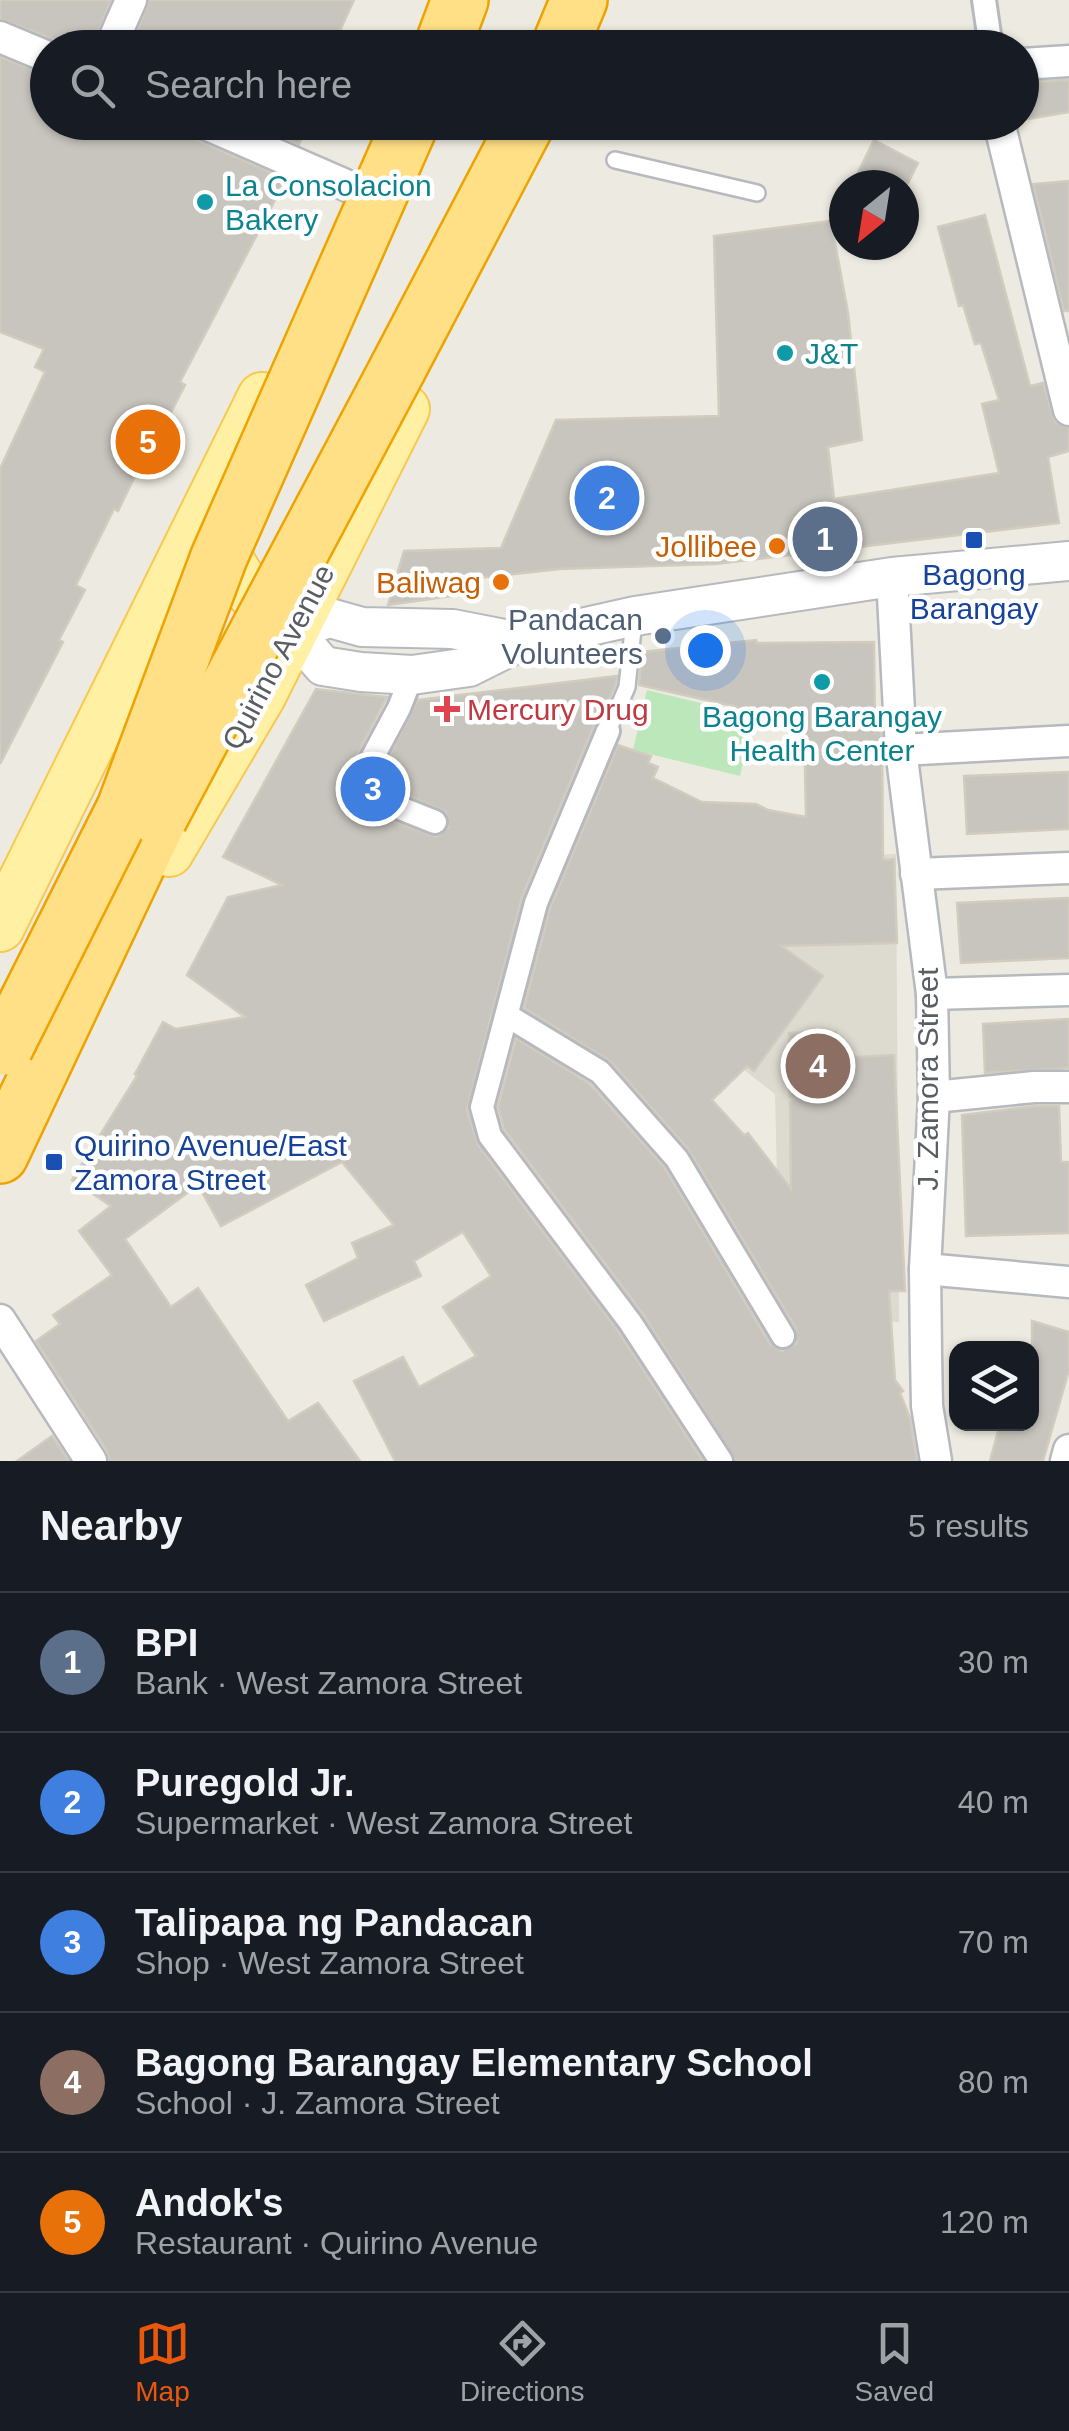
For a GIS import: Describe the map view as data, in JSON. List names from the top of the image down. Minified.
{"streets":{"main road":["Quirino Avenue"],"street":["J. Zamora Street"]},"places":{"other":["La Consolacion Bakery","J&T","Jollibee","Baliwag","Pandacan Volunteers","Bagong Barangay Health Center"],"transit":["Bagong Barangay","Quirino Avenue/East Zamora Street"],"health":["Mercury Drug"]},"north":"bottom left","page":{"search":"Search here","pins":["5","2","1","3","4"],"heading":["Nearby","5 results"],"list":[{"mark":"1","name":"BPI","note":"Bank · West Zamora Street","value":"30 m"},{"mark":"2","name":"Puregold Jr.","note":"Supermarket · West Zamora Street","value":"40 m"},{"mark":"3","name":"Talipapa ng Pandacan","note":"Shop · West Zamora Street","value":"70 m"},{"mark":"4","name":"Bagong Barangay Elementary School","note":"School · J. Zamora Street","value":"80 m"},{"mark":"5","name":"Andok's","note":"Restaurant · Quirino Avenue","value":"120 m"}],"nav":["Map","Directions","Saved"]}}
